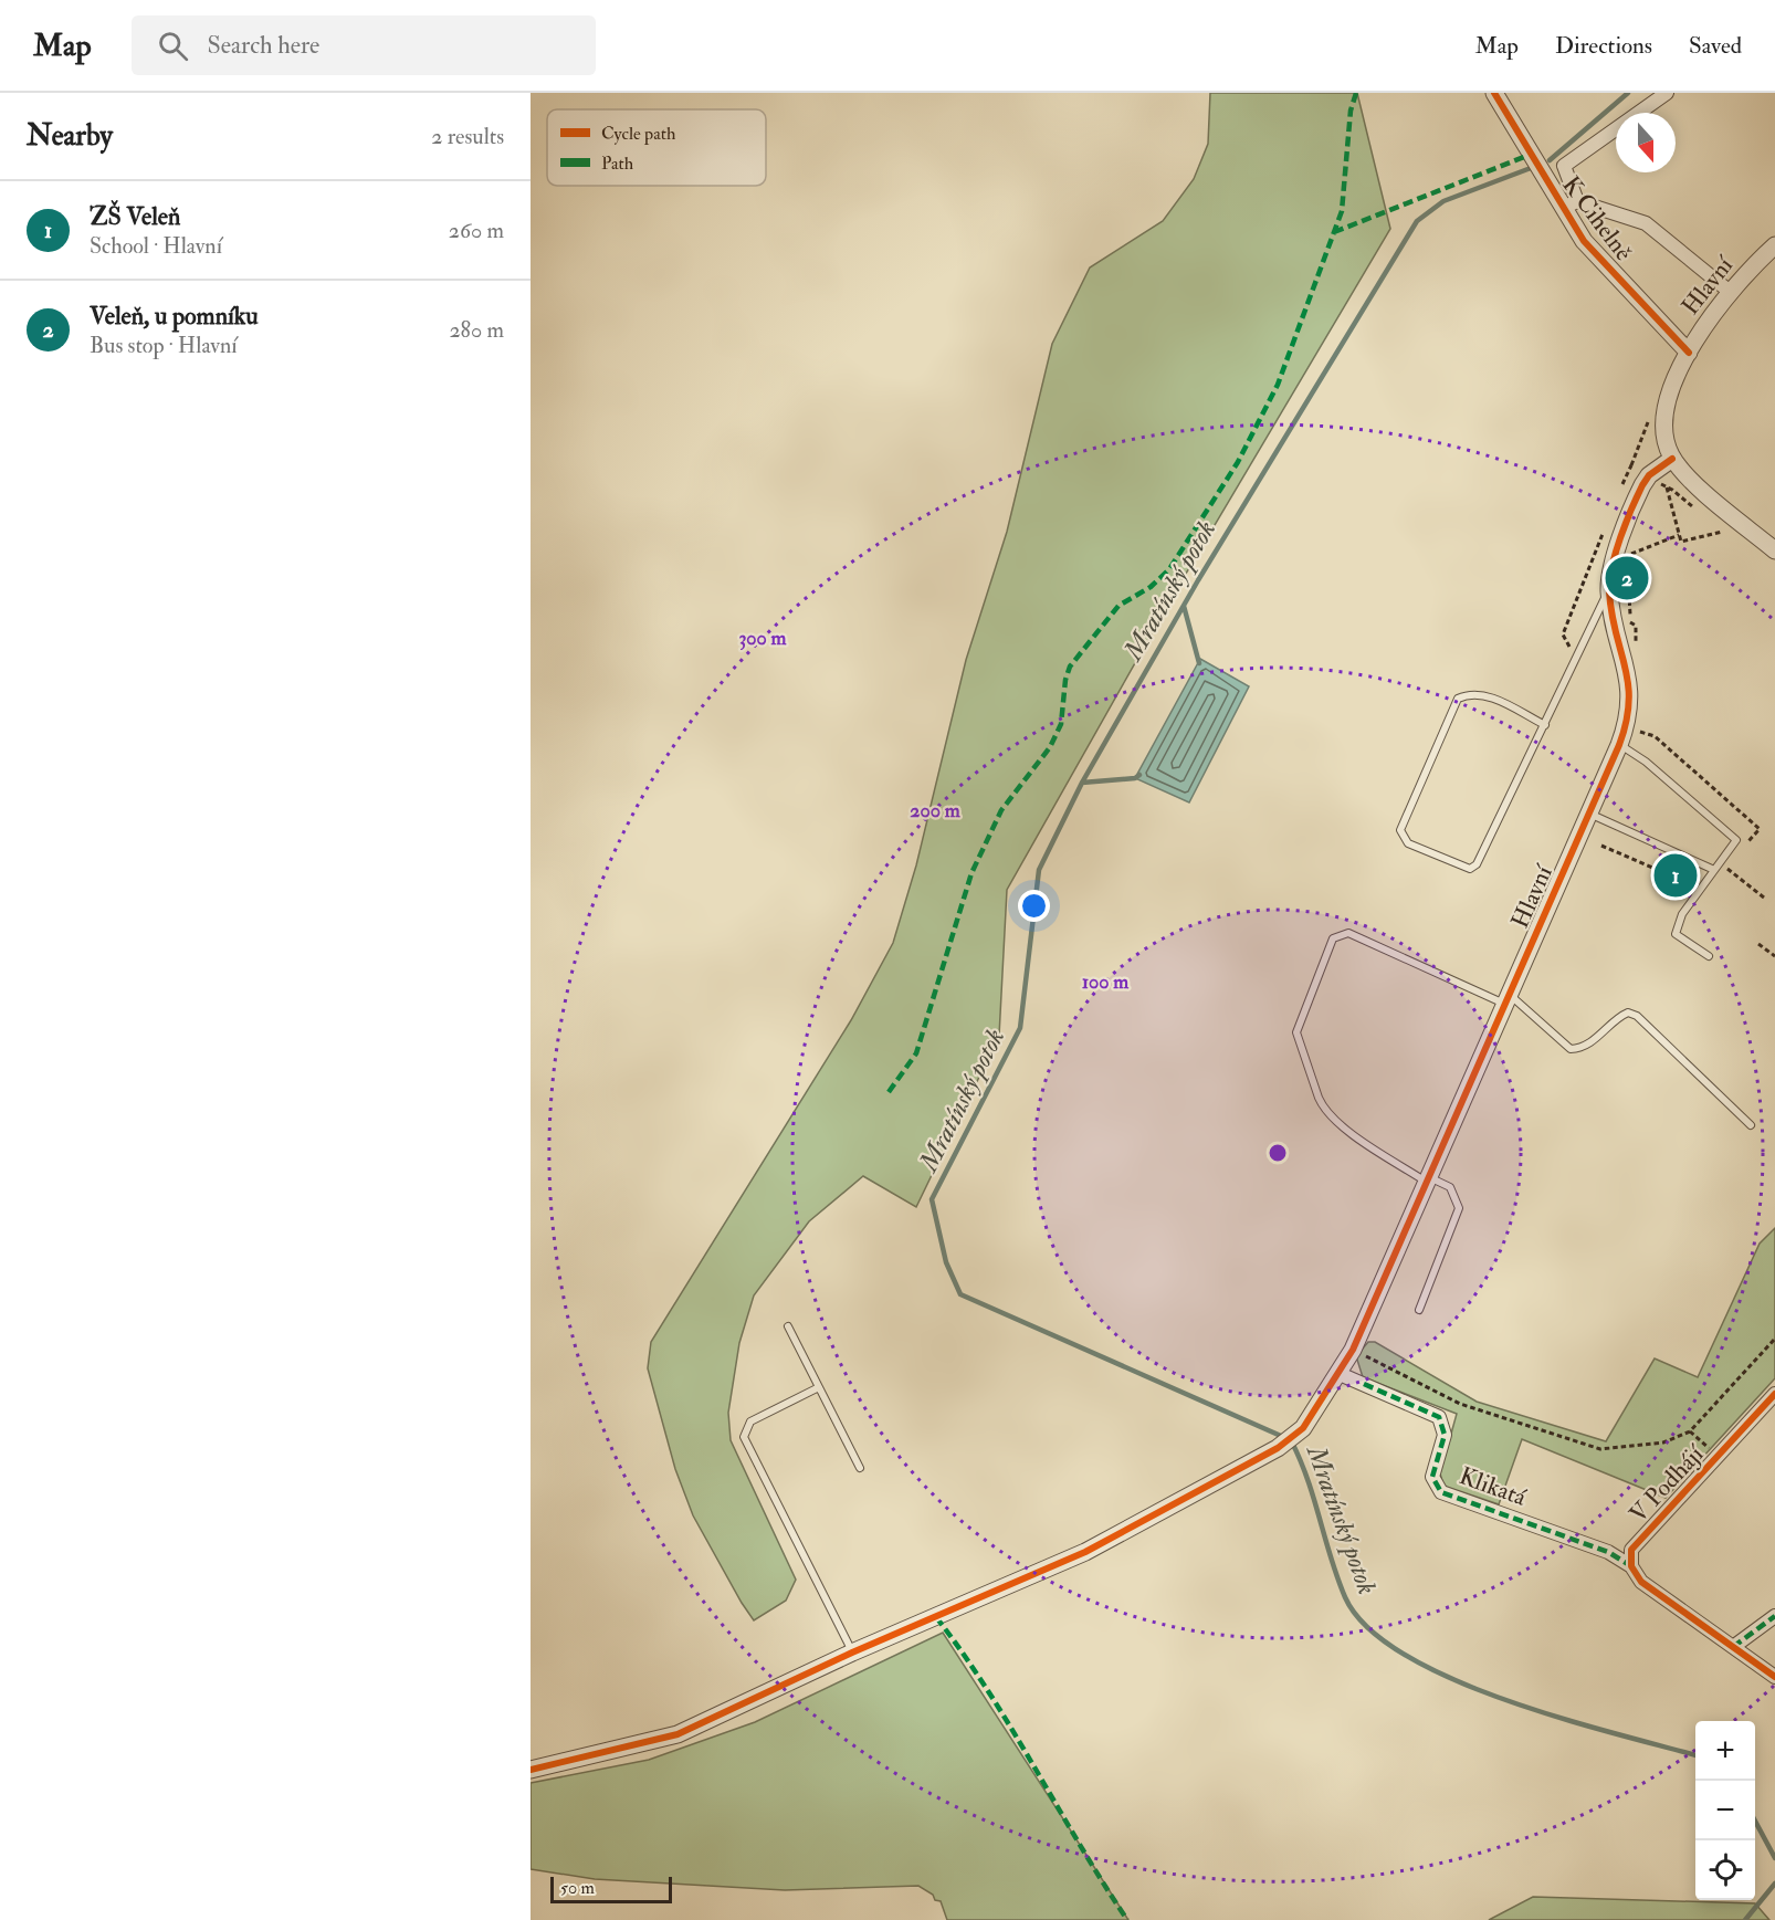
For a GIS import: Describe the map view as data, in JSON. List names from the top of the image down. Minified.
{"streets":{"street":["K Cihelně","Hlavní","V Podhájí","Klikatá"]},"crossings":[["K Cihelně","Hlavní"],["Hlavní","Klikatá"],["V Podhájí","Klikatá"]],"water":["Mratínský potok"],"legend":["Cycle path","Path"],"scale_bar":"50 m","north":"bottom","page":{"header":"Map","search":"Search here","nav":["Map","Directions","Saved"],"heading":["Nearby","2 results"],"list":[{"mark":"1","name":"ZŠ Veleň","note":"School · Hlavní","value":"260 m"},{"mark":"2","name":"Veleň, u pomníku","note":"Bus stop · Hlavní","value":"280 m"}],"pins":["2","1"],"map_buttons":["+","−"],"scale":"50 m"},"rings":["300 m","200 m","100 m"]}
